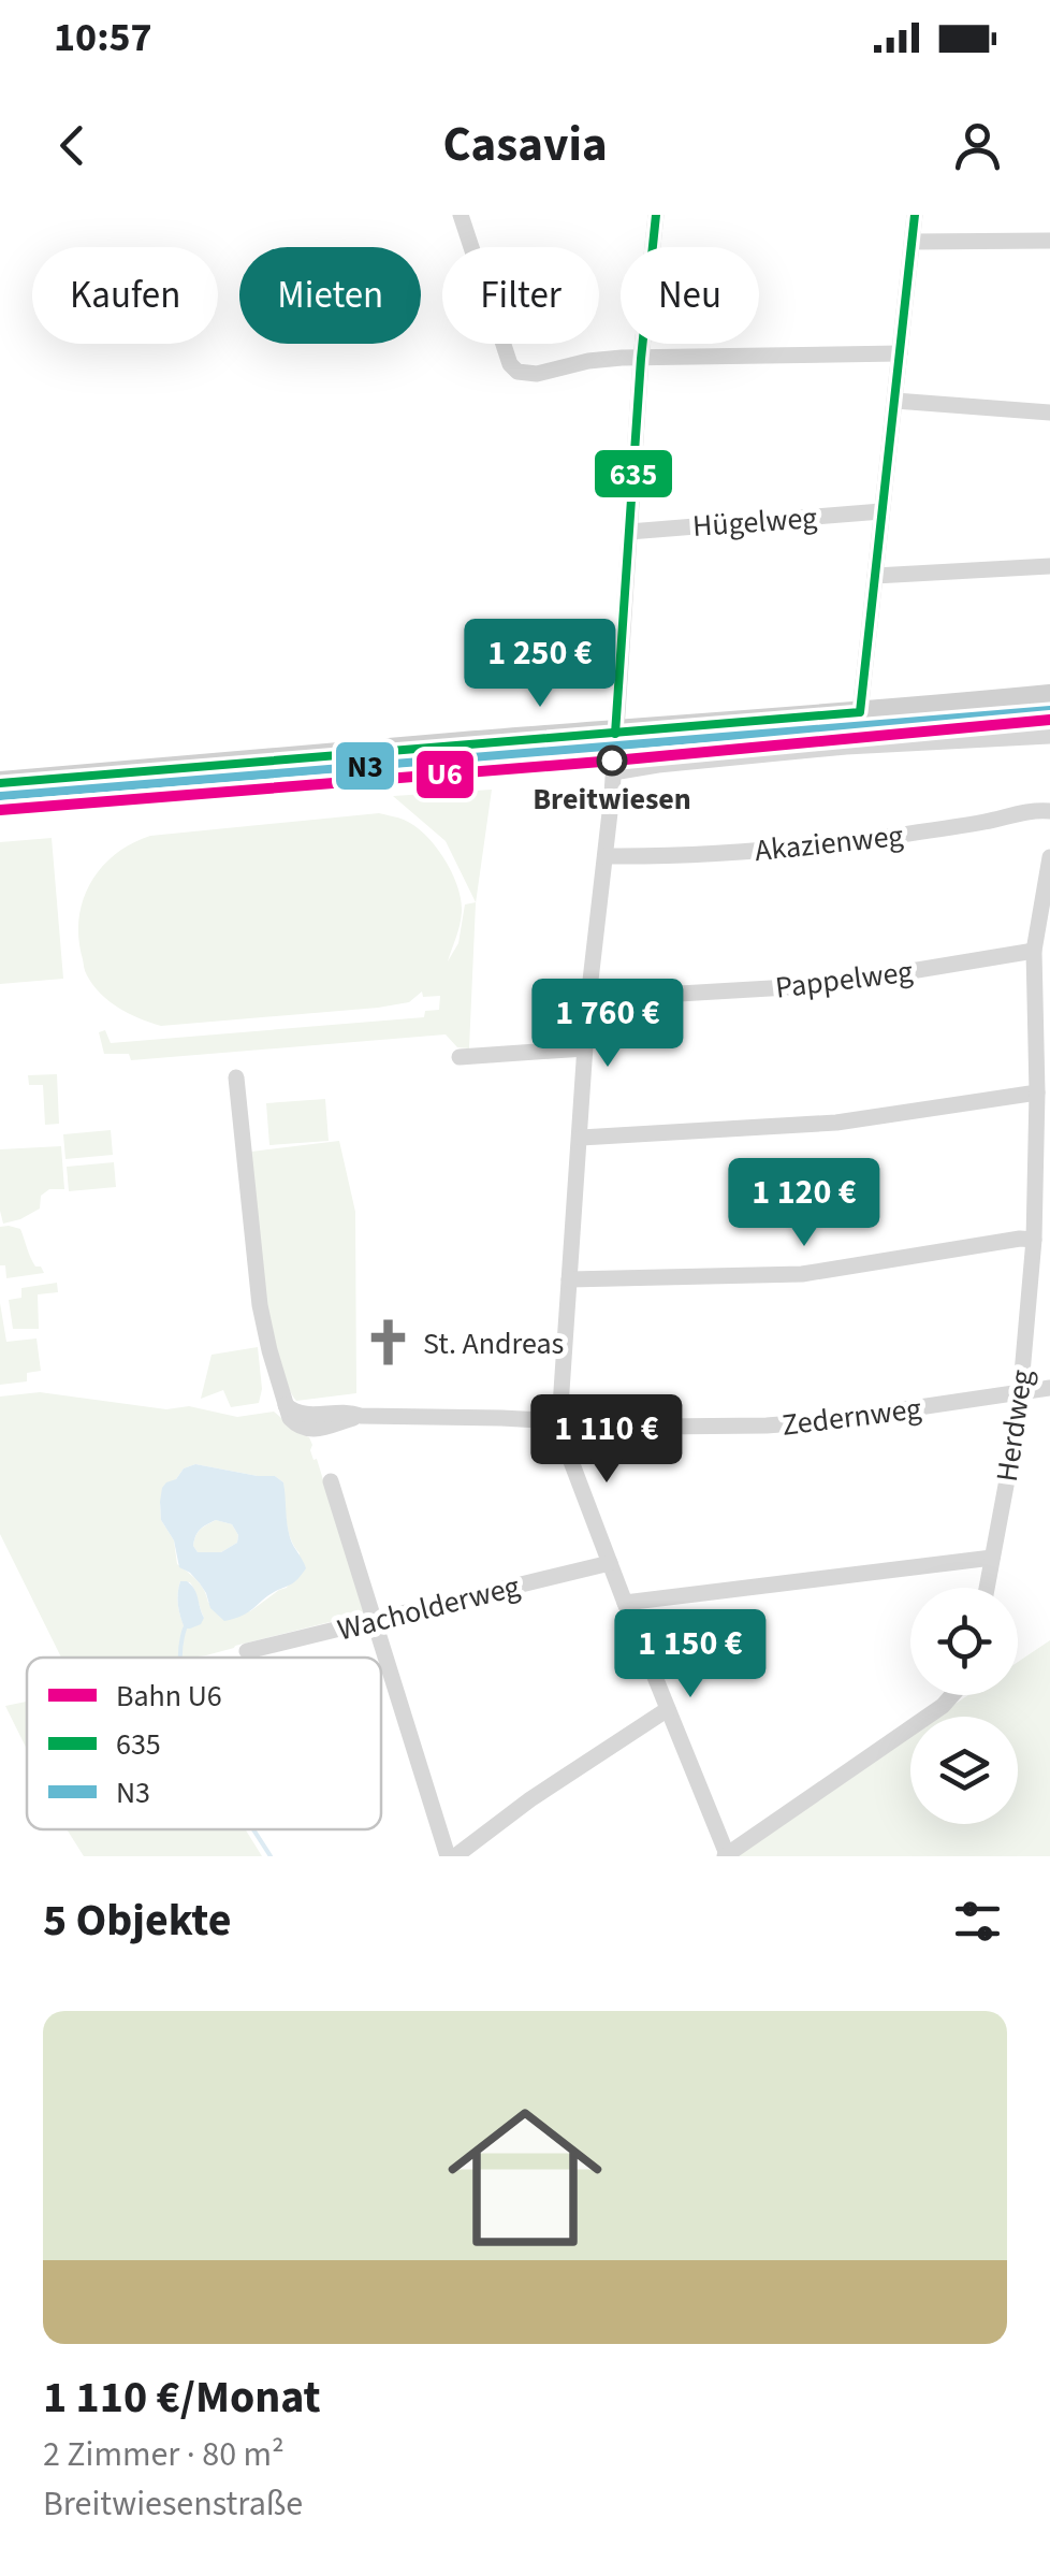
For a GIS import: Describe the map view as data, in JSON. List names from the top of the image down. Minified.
{"streets":{"street":["Hügelweg","Akazienweg","Pappelweg","Zedernweg","Herdweg","Wacholderweg"]},"crossings":[["Pappelweg","Herdweg"],["Zedernweg","Herdweg"]],"places":{"other":["Breitwiesen"],"church":["St. Andreas"]},"lines":["transit line 635","transit line N3","rail line U6"],"legend":["Bahn U6","635","N3"],"page":{"status":"10:57","header":"Casavia","chip":["Kaufen","Mieten","Filter","Neu"],"price":["1 250 €","1 760 €","1 120 €","1 110 €","1 150 €"],"heading":"5 Objekte","list":[{"name":"1 110 €/Monat","note":"2 Zimmer · 80 m² · Breitwiesenstraße"}]}}
